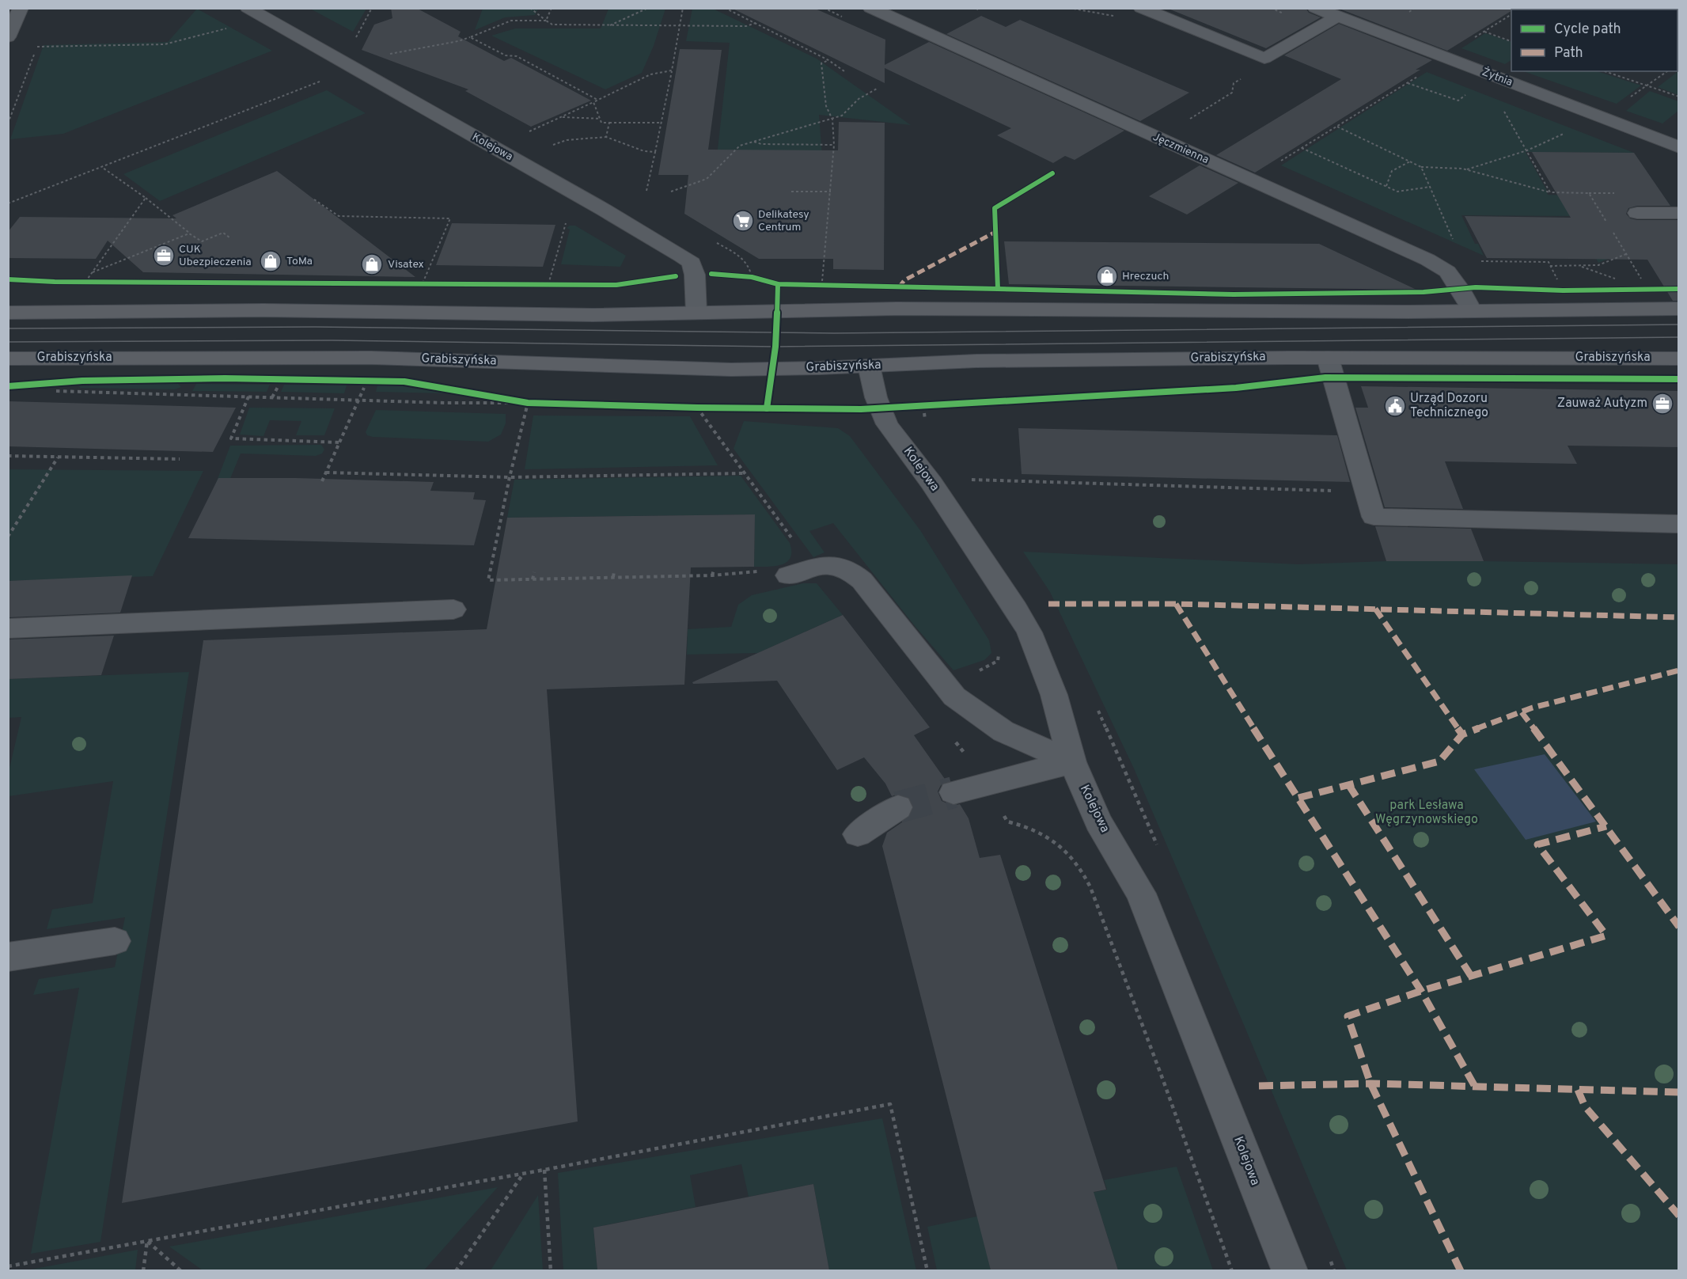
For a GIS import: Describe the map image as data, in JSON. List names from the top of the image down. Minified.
{"streets":{"main road":["Grabiszyńska"],"street":["Żytnia","Kolejowa","Jęczmienna"]},"crossings":[["Kolejowa","Grabiszyńska"]],"parks":["park Lesława Węgrzynowskiego"],"places":{"supermarket":["Delikatesy Centrum"],"office":["CUK Ubezpieczenia","Zauważ Autyzm"],"shop":["ToMa","Visatex","Hreczuch"],"public building":["Urząd Dozoru Technicznego"]},"legend":["Cycle path","Path"]}
